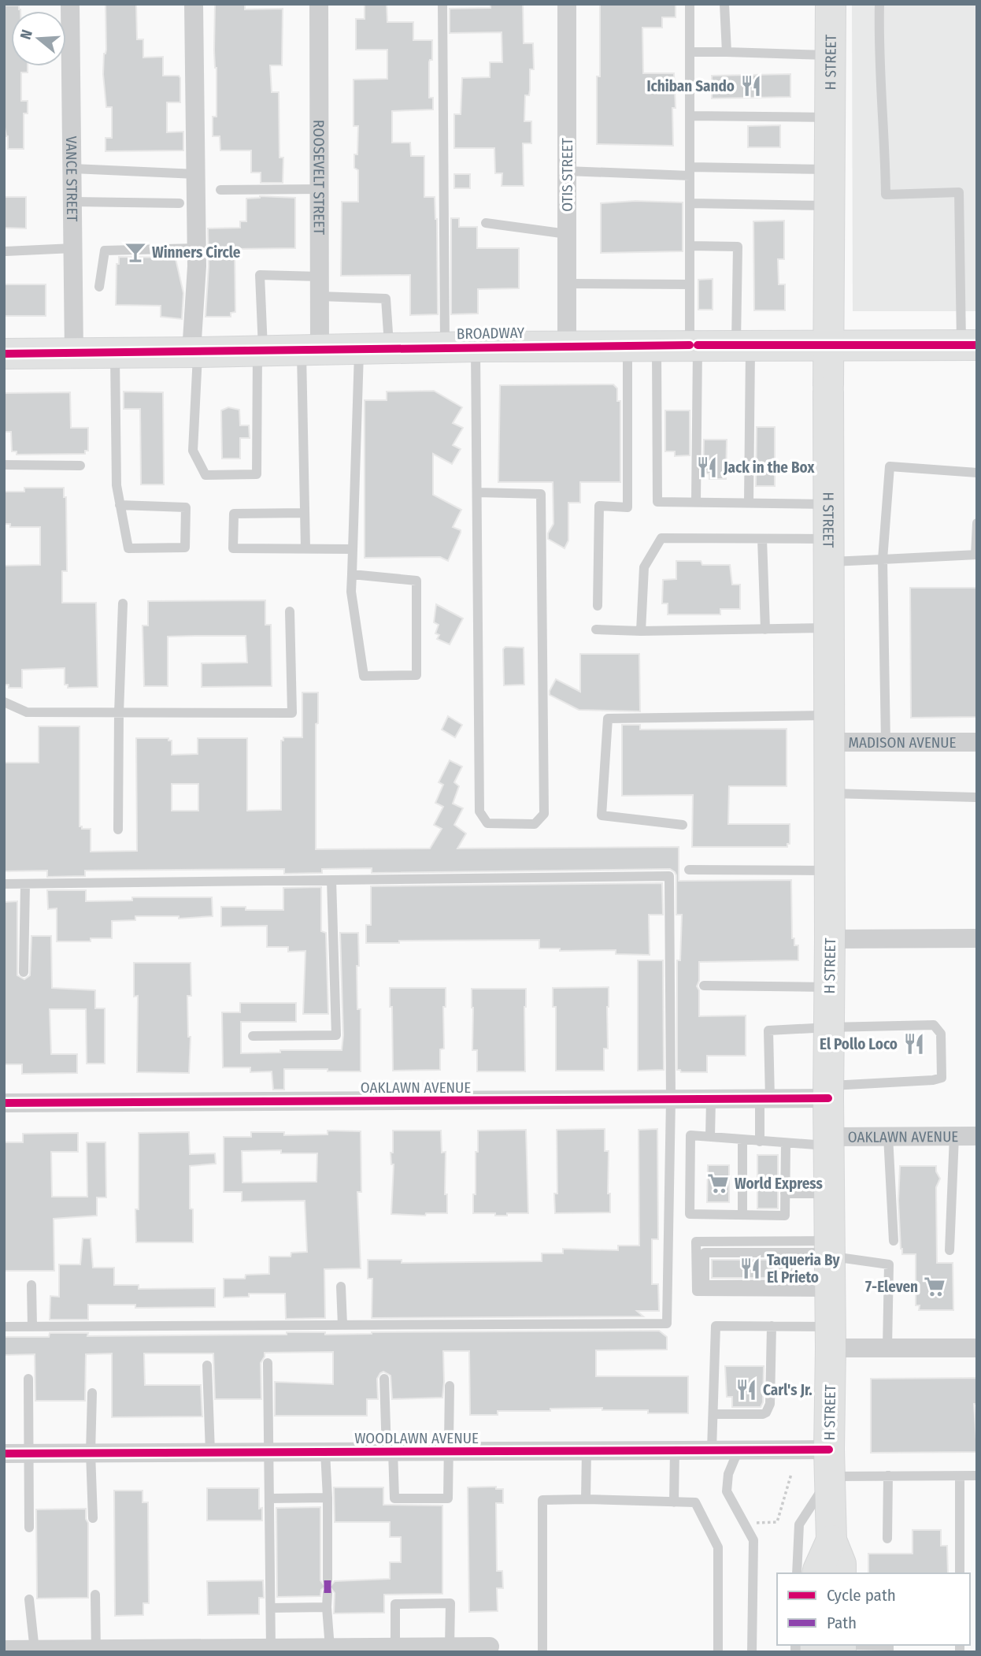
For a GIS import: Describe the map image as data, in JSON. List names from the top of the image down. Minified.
{"streets":{"main road":["H STREET","BROADWAY"],"street":["OTIS STREET","ROOSEVELT STREET","VANCE STREET","MADISON AVENUE","OAKLAWN AVENUE","WOODLAWN AVENUE"]},"crossings":[["H STREET","BROADWAY"],["H STREET","MADISON AVENUE"],["H STREET","OAKLAWN AVENUE"],["H STREET","WOODLAWN AVENUE"],["OTIS STREET","BROADWAY"],["ROOSEVELT STREET","BROADWAY"],["VANCE STREET","BROADWAY"]],"places":{"restaurant":["Ichiban Sando","Jack in the Box","El Pollo Loco","Taqueria By El Prieto","Carl's Jr."],"bar":["Winners Circle"],"supermarket":["World Express","7-Eleven"]},"legend":["Cycle path","Path"],"north":"left"}
